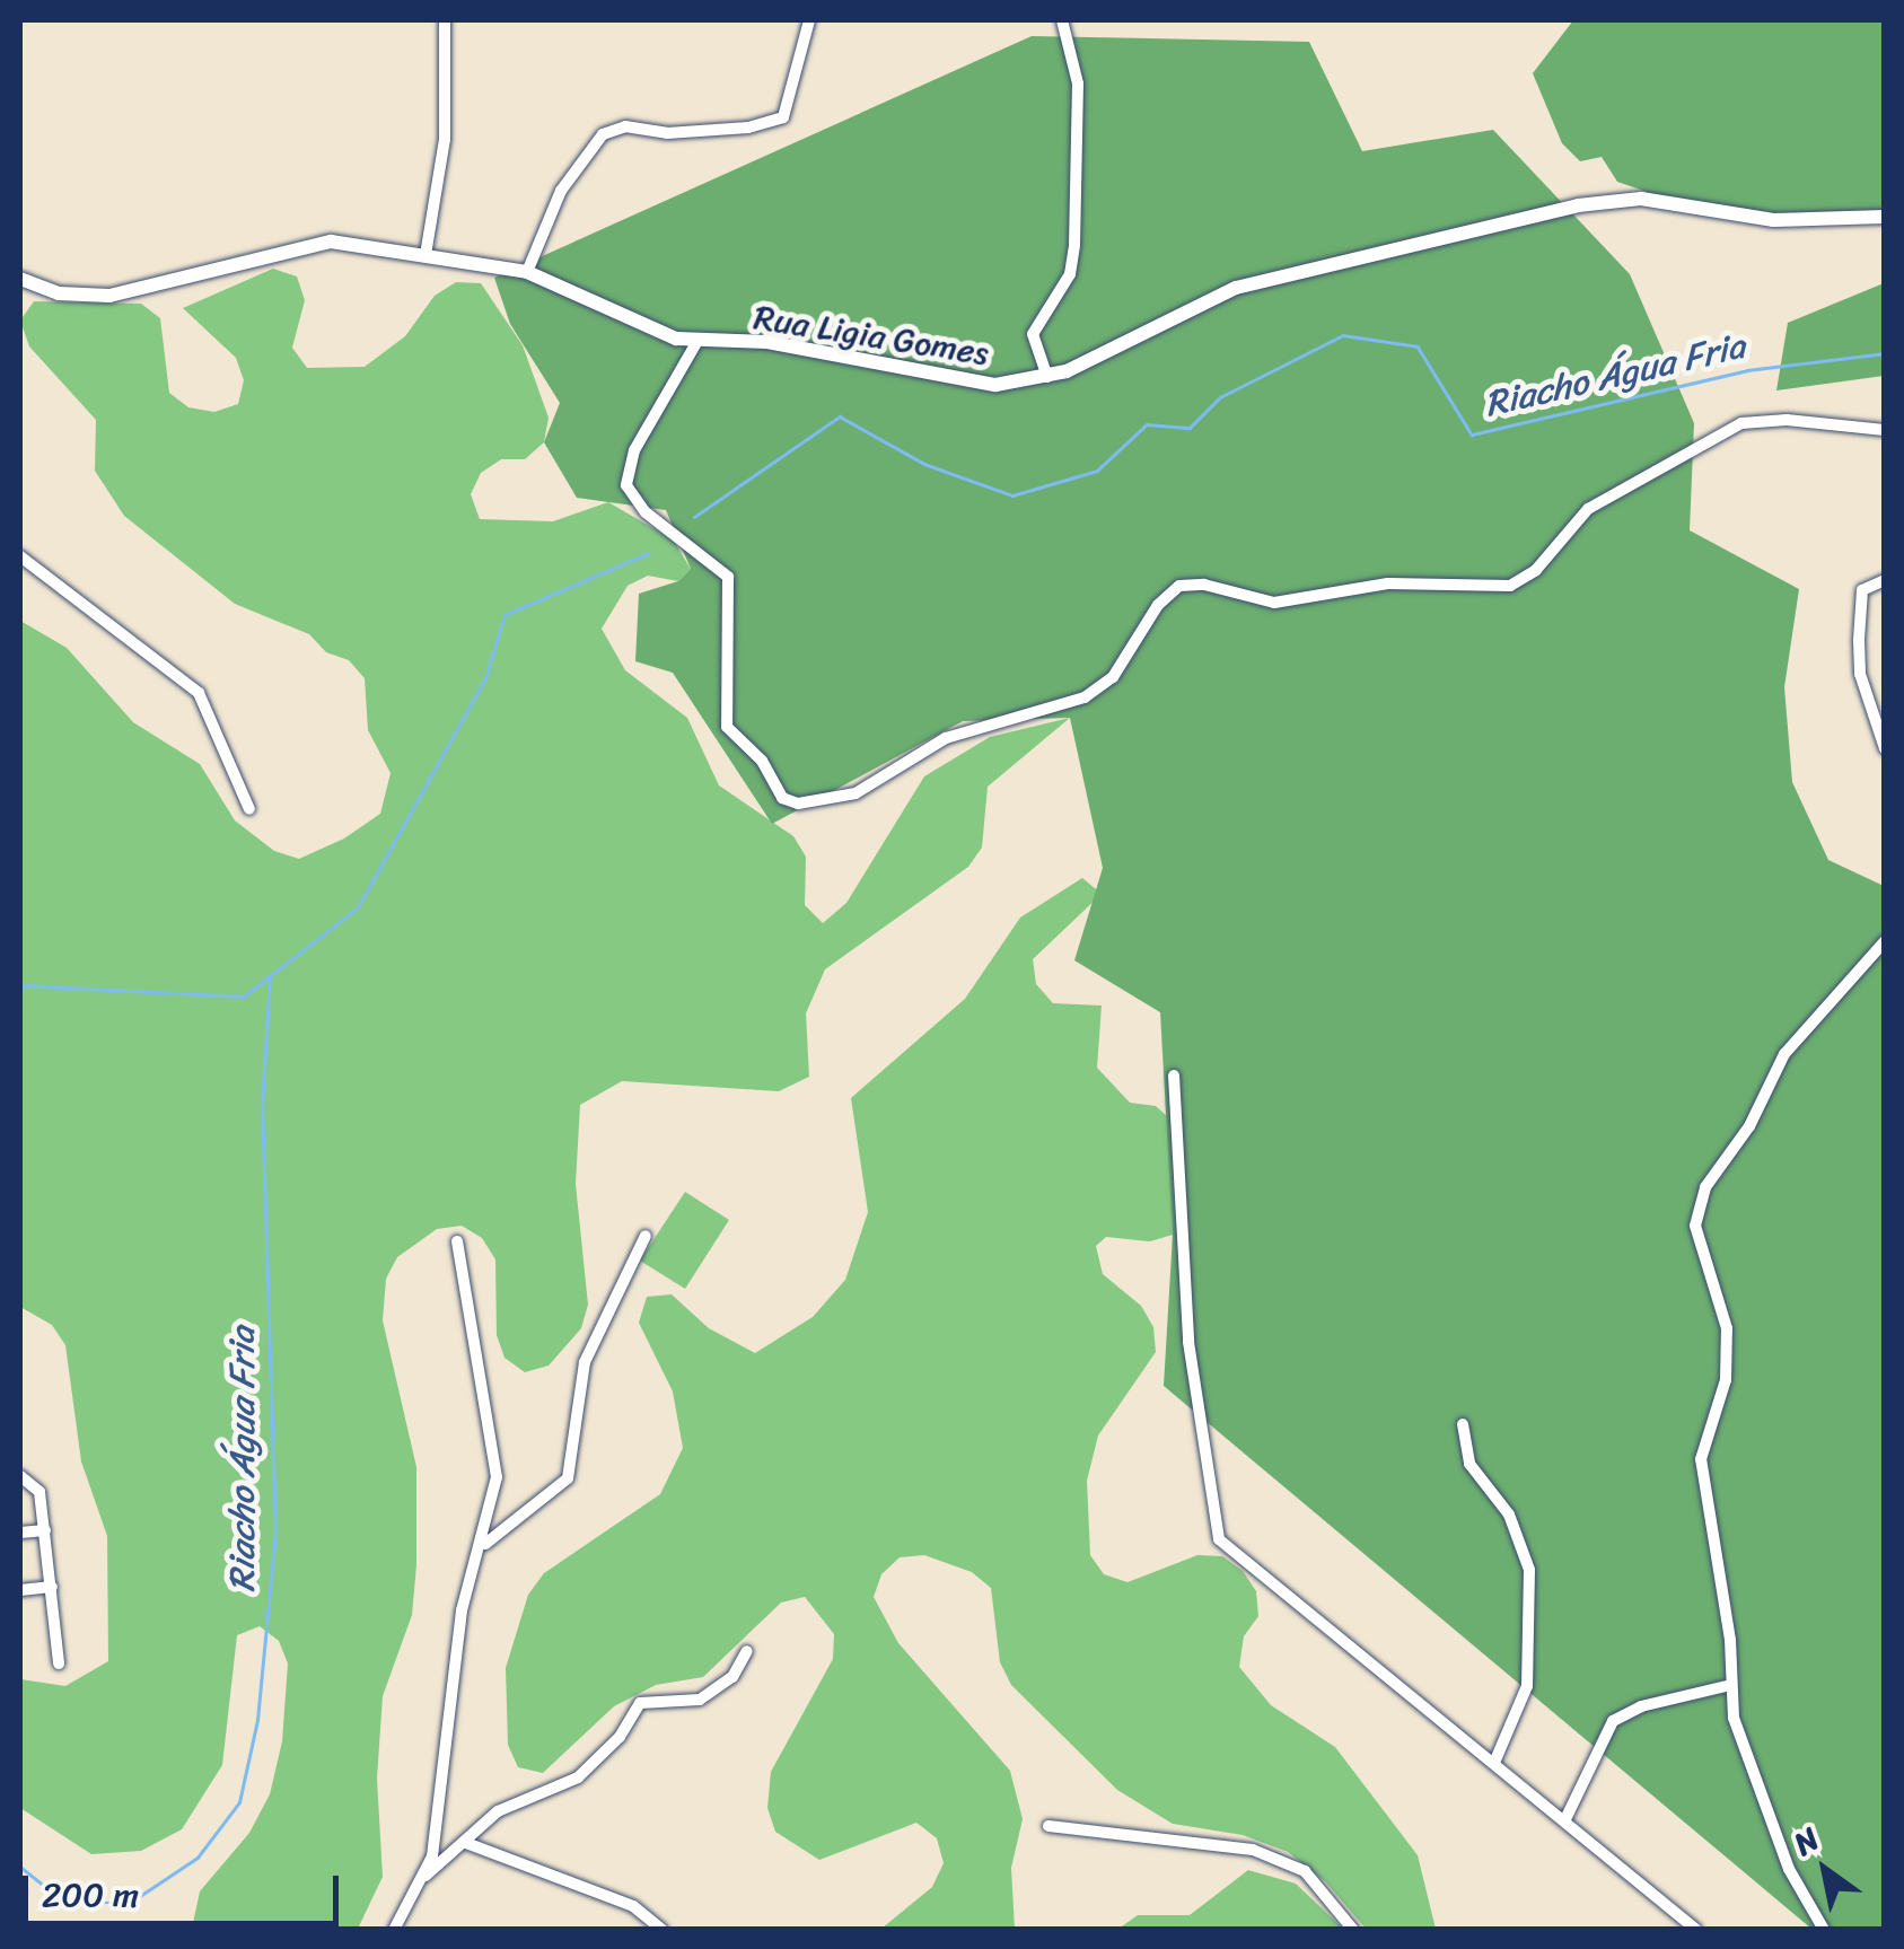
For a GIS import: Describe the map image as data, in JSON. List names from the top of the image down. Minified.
{"streets":{"street":["Rua Ligia Gomes"]},"water":["Riacho Água Fria"],"scale_bar":"200 m","north":"top left"}
